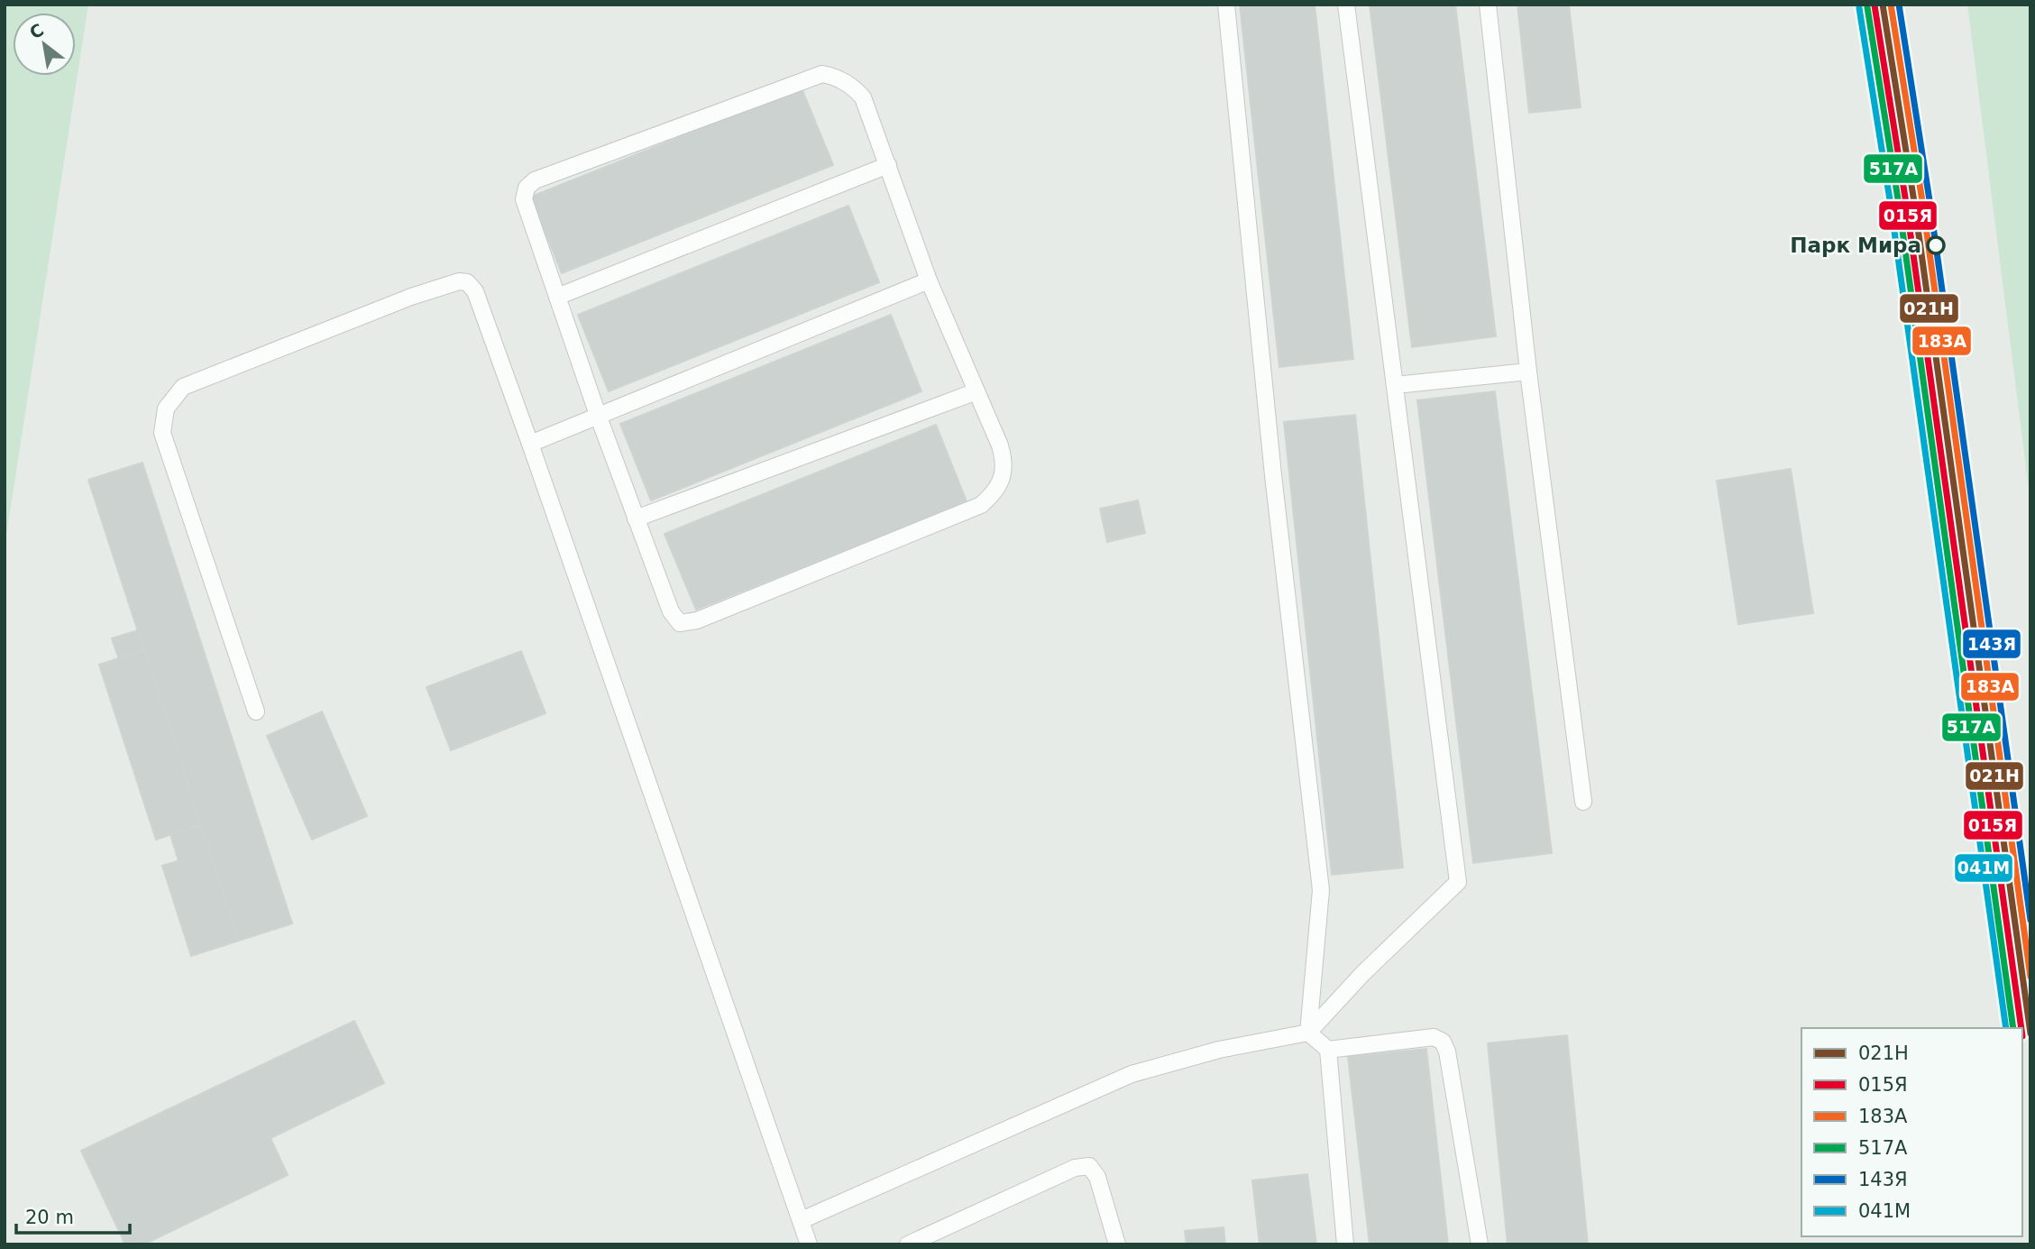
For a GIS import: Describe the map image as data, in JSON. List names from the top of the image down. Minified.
{"places":["Парк Мира"],"lines":["transit line 021Н","transit line 183А","transit line 143Я","transit line 015Я","transit line 517А","transit line 041М"],"legend":["021Н","015Я","183А","517А","143Я","041М"],"scale_bar":"20 m","north":"top left"}
